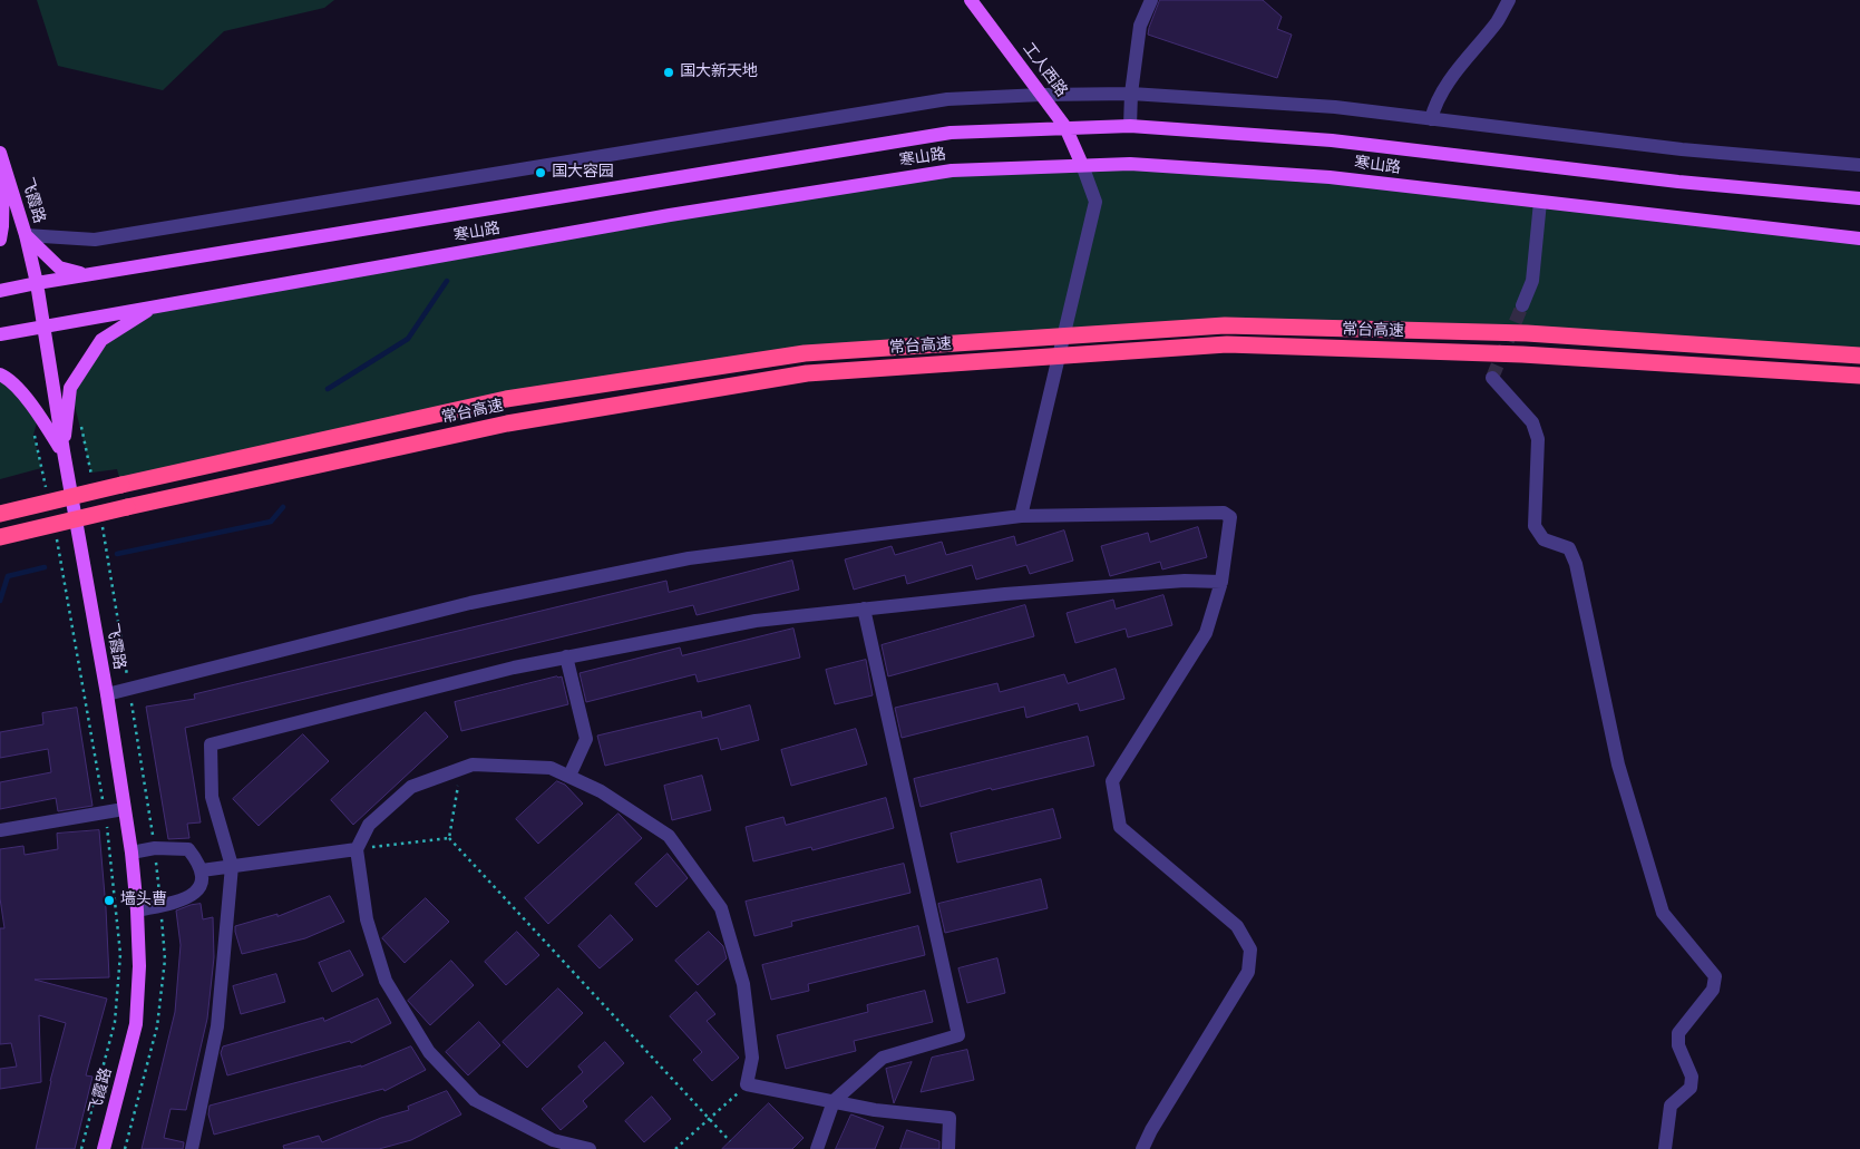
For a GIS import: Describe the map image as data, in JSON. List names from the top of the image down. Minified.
{"streets":{"highway":["常台高速"],"main road":["工人西路","寒山路","飞霞路"]},"crossings":[["工人西路","寒山路"],["寒山路","飞霞路"]],"places":["国大新天地","国大容园","墙头曹"]}
